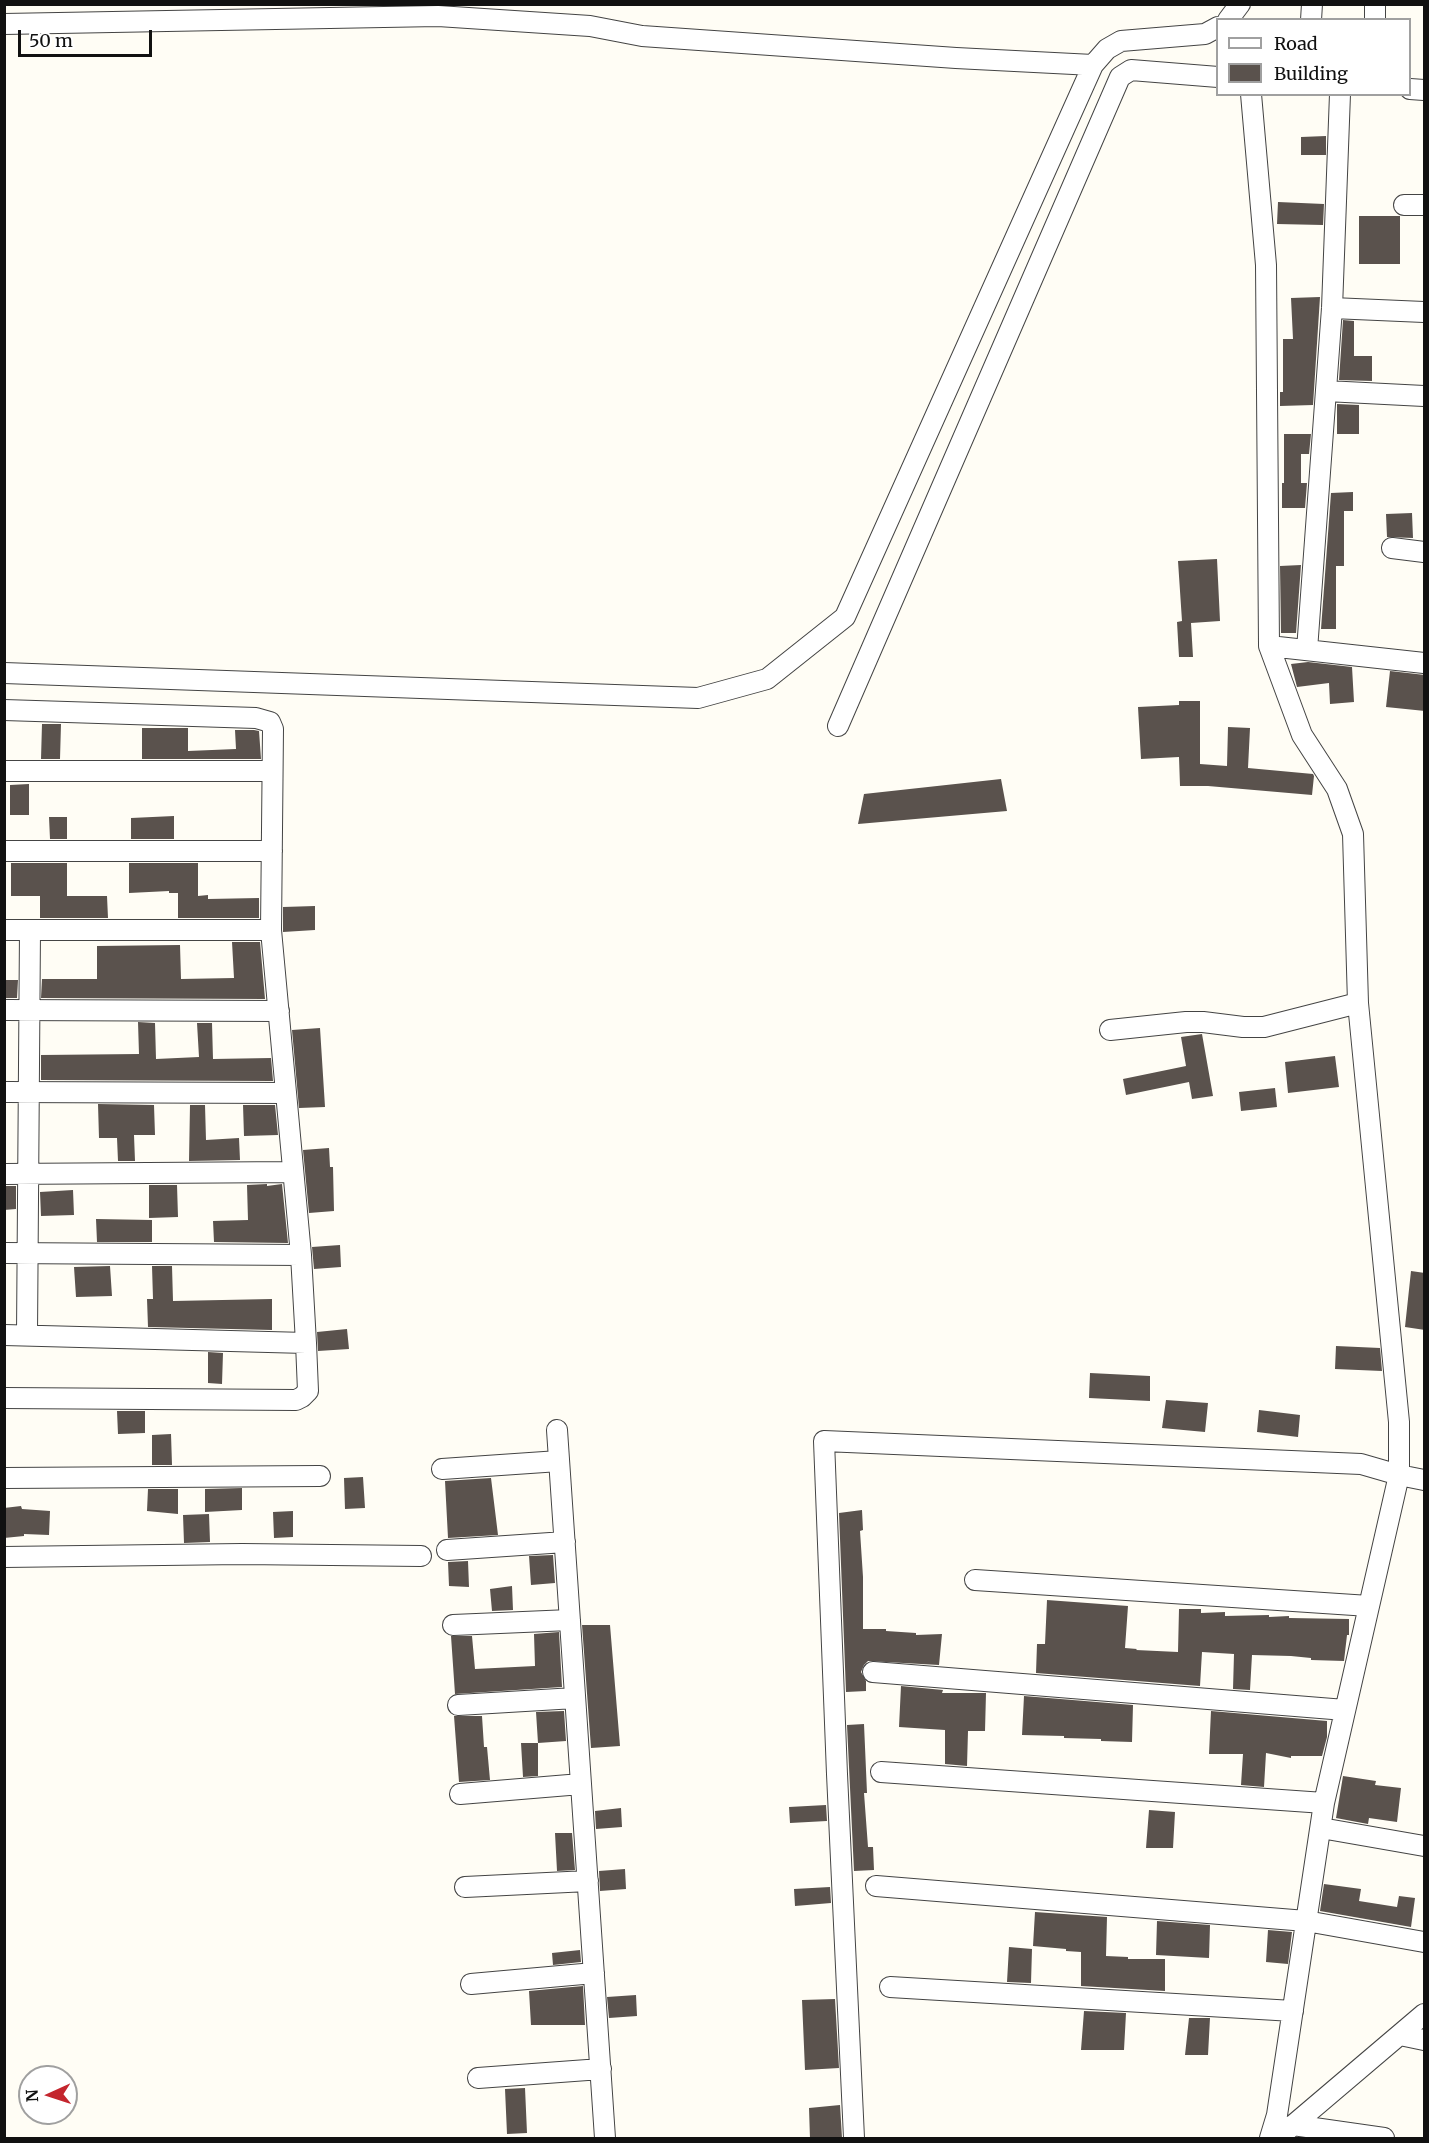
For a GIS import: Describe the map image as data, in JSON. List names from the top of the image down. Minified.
{"legend":["Road","Building"],"scale_bar":"50 m","north":"left"}
